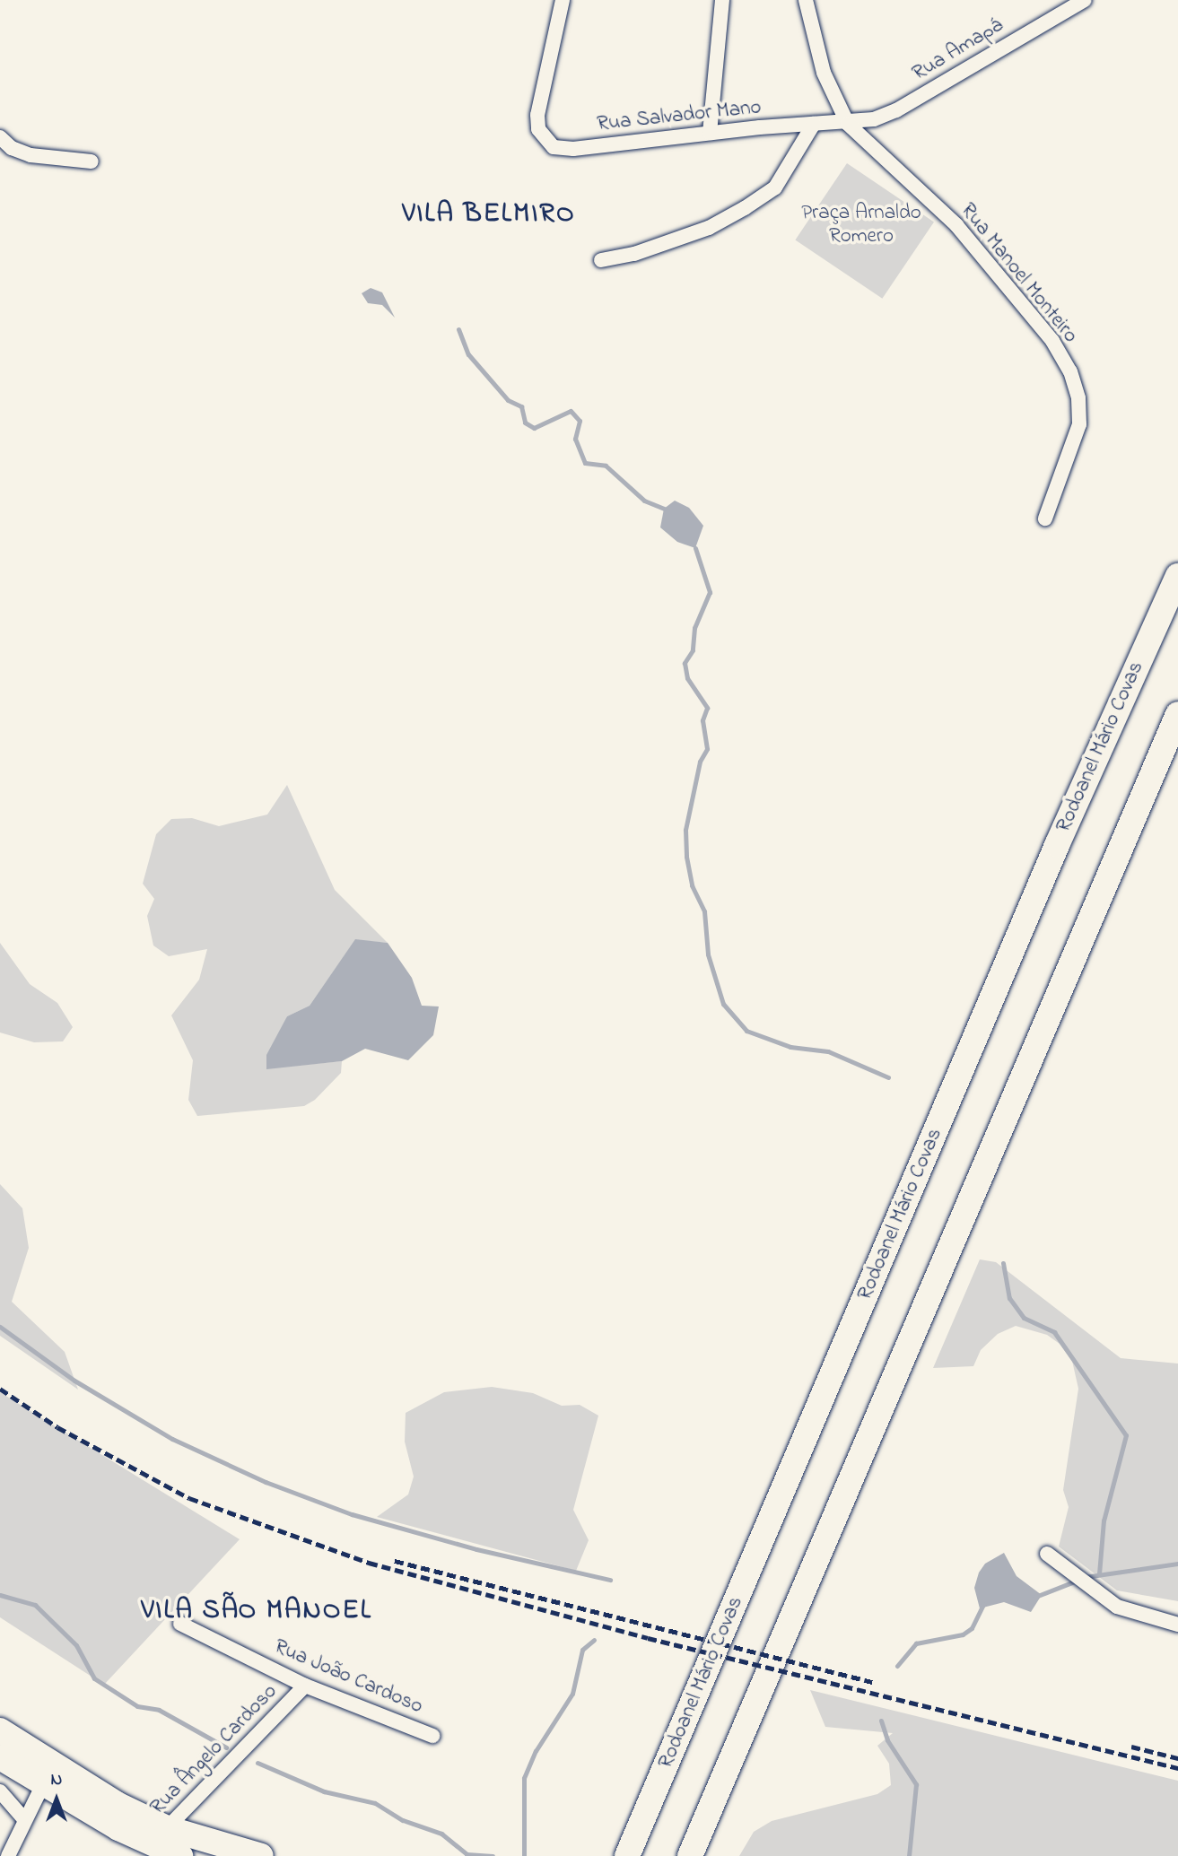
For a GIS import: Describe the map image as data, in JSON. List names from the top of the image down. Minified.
{"streets":{"highway":["Rodoanel Mário Covas"],"street":["Rua Amapá","Rua Salvador Mano","Rua Manoel Monteiro","Rua João Cardoso","Rua Ângelo Cardoso"]},"crossings":[["Rua Amapá","Rua Salvador Mano"],["Rua Amapá","Rua Manoel Monteiro"],["Rua Salvador Mano","Rua Manoel Monteiro"],["Rua João Cardoso","Rua Ângelo Cardoso"]],"districts":["VILA BELMIRO","VILA SÃO MANOEL"],"parks":["Praça Arnaldo Romero"],"north":"top"}
